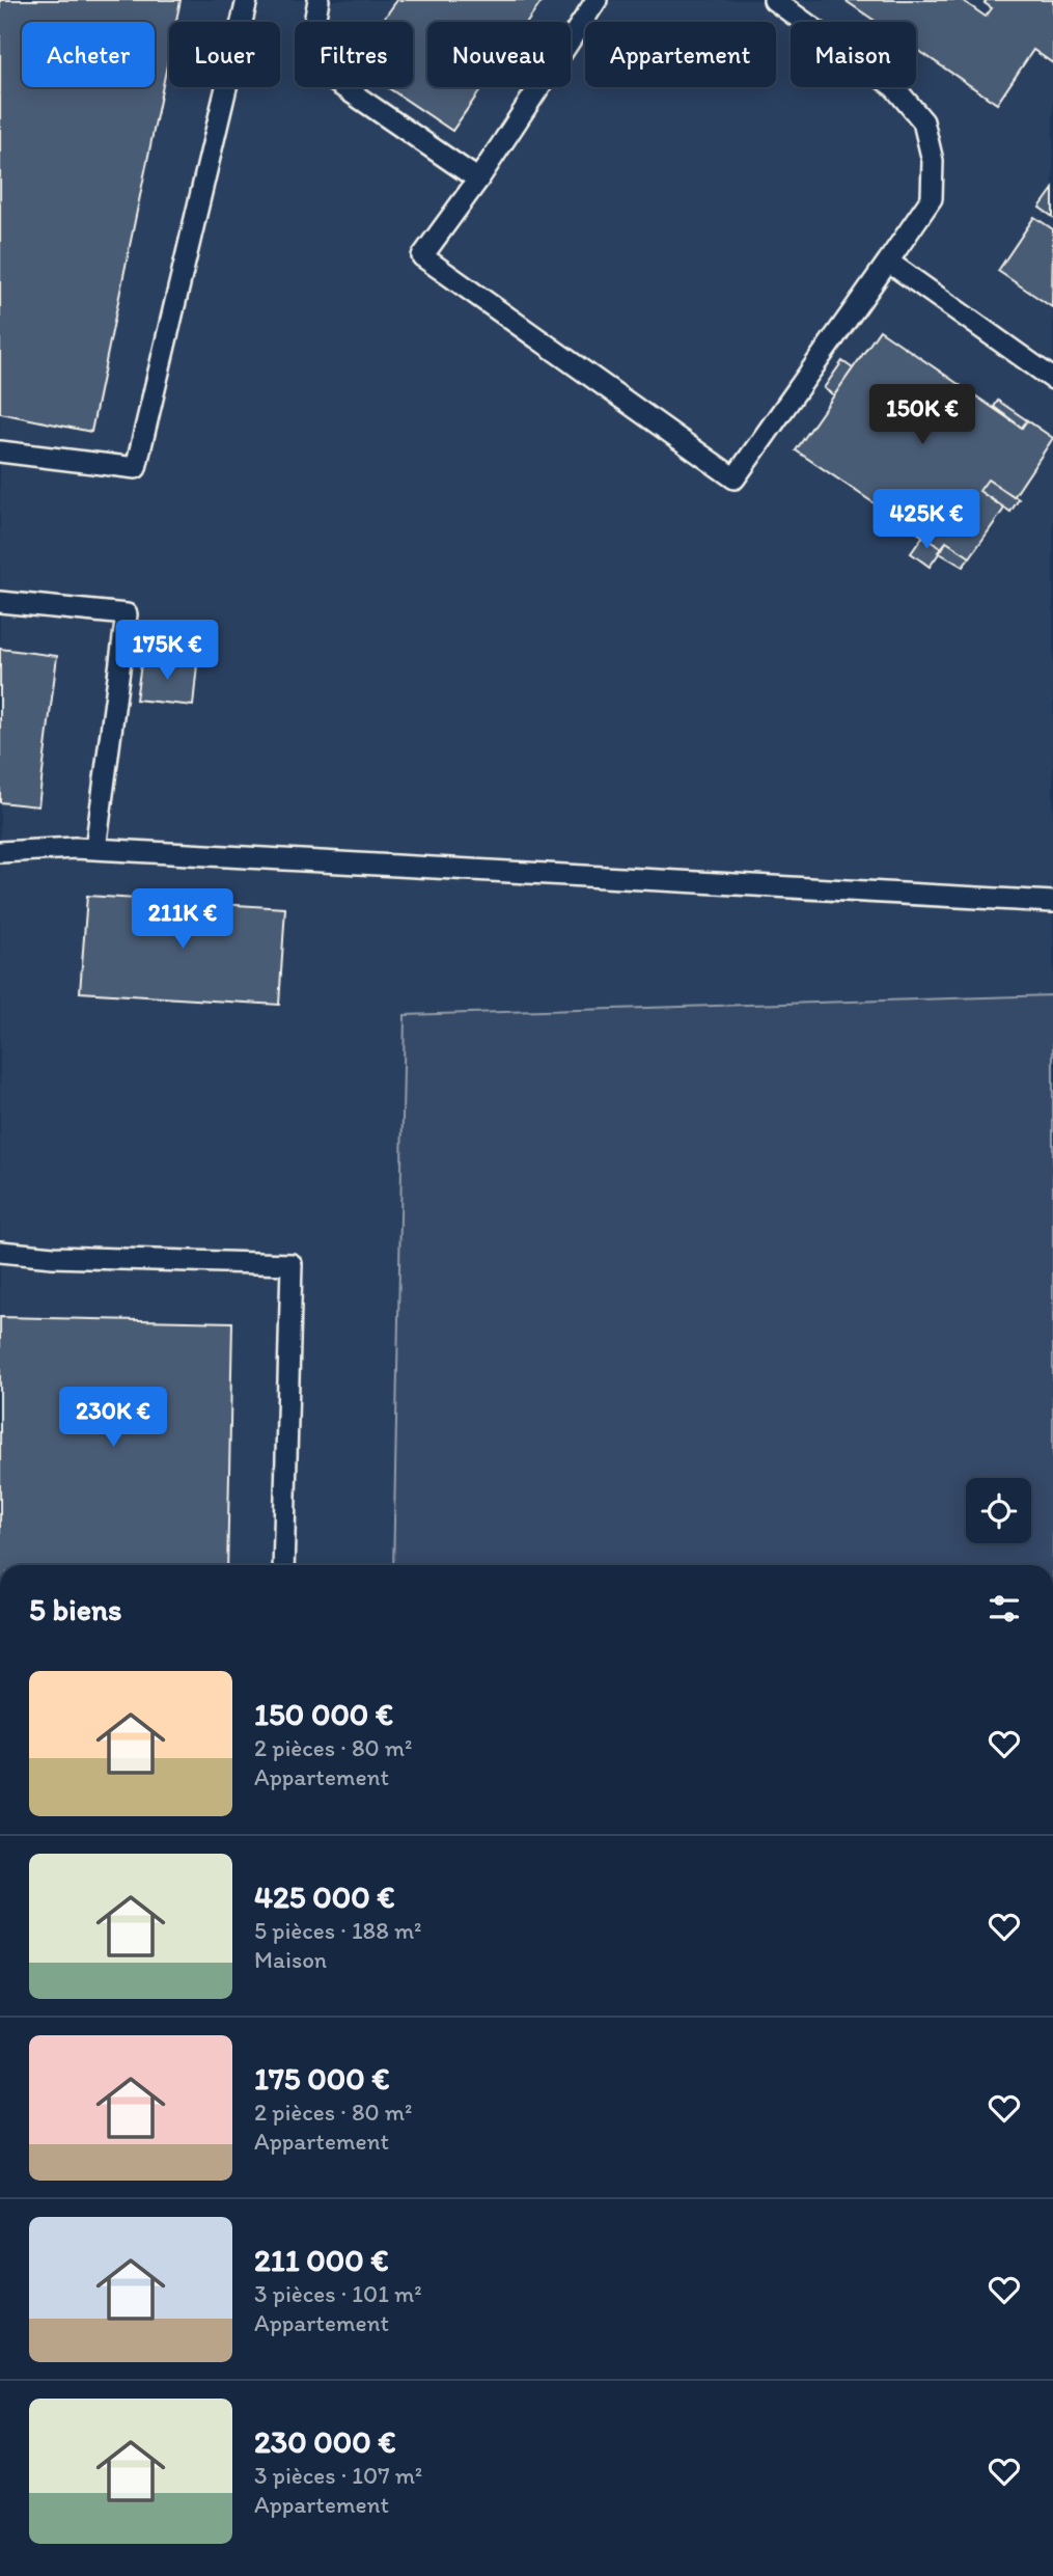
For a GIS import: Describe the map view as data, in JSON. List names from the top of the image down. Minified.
{"page":{"chip":["Acheter","Louer","Filtres","Nouveau","Appartement","Maison"],"price":["150K €","425K €","175K €","211K €","230K €"],"heading":"5 biens","list":[{"name":"150 000 €","note":"2 pièces · 80 m² · Appartement"},{"name":"425 000 €","note":"5 pièces · 188 m² · Maison"},{"name":"175 000 €","note":"2 pièces · 80 m² · Appartement"},{"name":"211 000 €","note":"3 pièces · 101 m² · Appartement"},{"name":"230 000 €","note":"3 pièces · 107 m² · Appartement"}]}}
